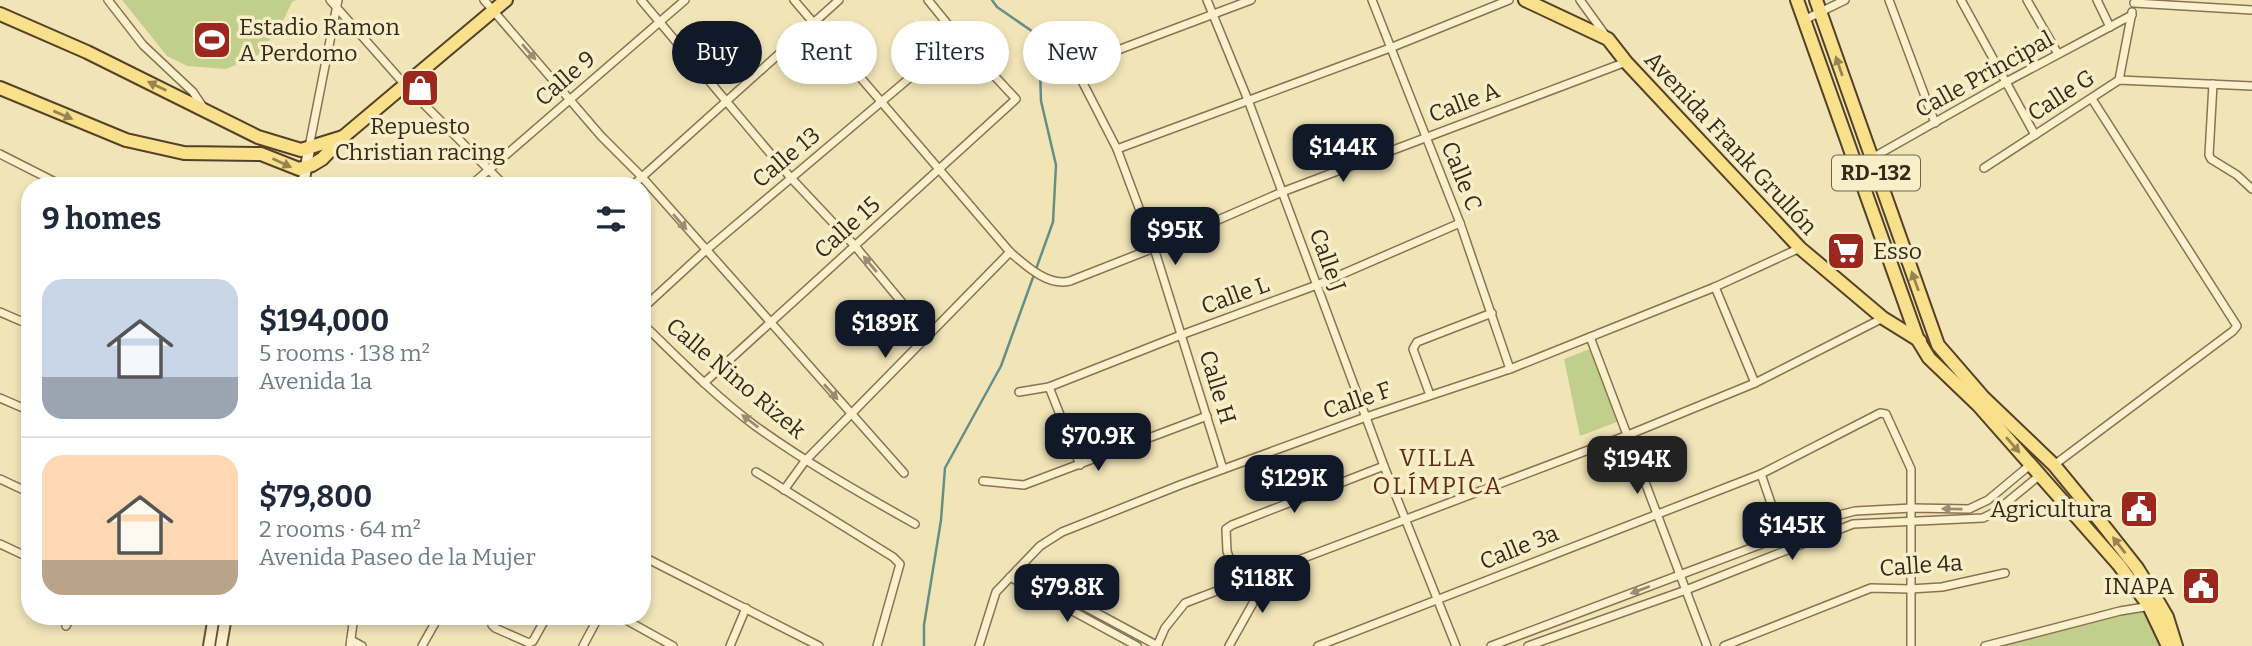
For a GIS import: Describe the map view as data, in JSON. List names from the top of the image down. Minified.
{"streets":{"main road":["Avenida Frank Grullón","RD-132"],"street":["Calle Principal","Calle 9","Calle G","Calle A","Calle 13","Calle C","Calle 15","Calle J","Calle L","Calle Nino Rizek","Calle H","Calle F","Calle 3a","Calle 4a"]},"crossings":[["Calle Principal","RD-132"],["Calle A","Avenida Frank Grullón"],["Calle A","Calle 13"],["Calle A","Calle C"],["Calle A","Calle 15"],["Calle A","Calle J"],["Calle A","Calle H"],["Avenida Frank Grullón","RD-132"],["Avenida Frank Grullón","Calle F"],["Calle C","Calle L"],["Calle C","Calle F"],["Calle 15","Calle Nino Rizek"],["Calle J","Calle L"],["Calle J","Calle F"],["Calle J","Calle 3a"],["Calle L","Calle H"],["Calle H","Calle F"]],"one_way":["Calle Nino Rizek"],"districts":["VILLA OLÍMPICA"],"places":{"sports":["Estadio Ramon A Perdomo"],"shop":["Repuesto Christian racing"],"supermarket":["Esso"],"public building":["Agricultura","INAPA"]},"page":{"chip":["Buy","Rent","Filters","New"],"price":["$144K","$95K","$189K","$70.9K","$194K","$129K","$145K","$118K","$79.8K"],"heading":"9 homes","list":[{"name":"$194,000","note":"5 rooms · 138 m² · Avenida 1a"},{"name":"$79,800","note":"2 rooms · 64 m² · Avenida Paseo de la Mujer"}]}}
